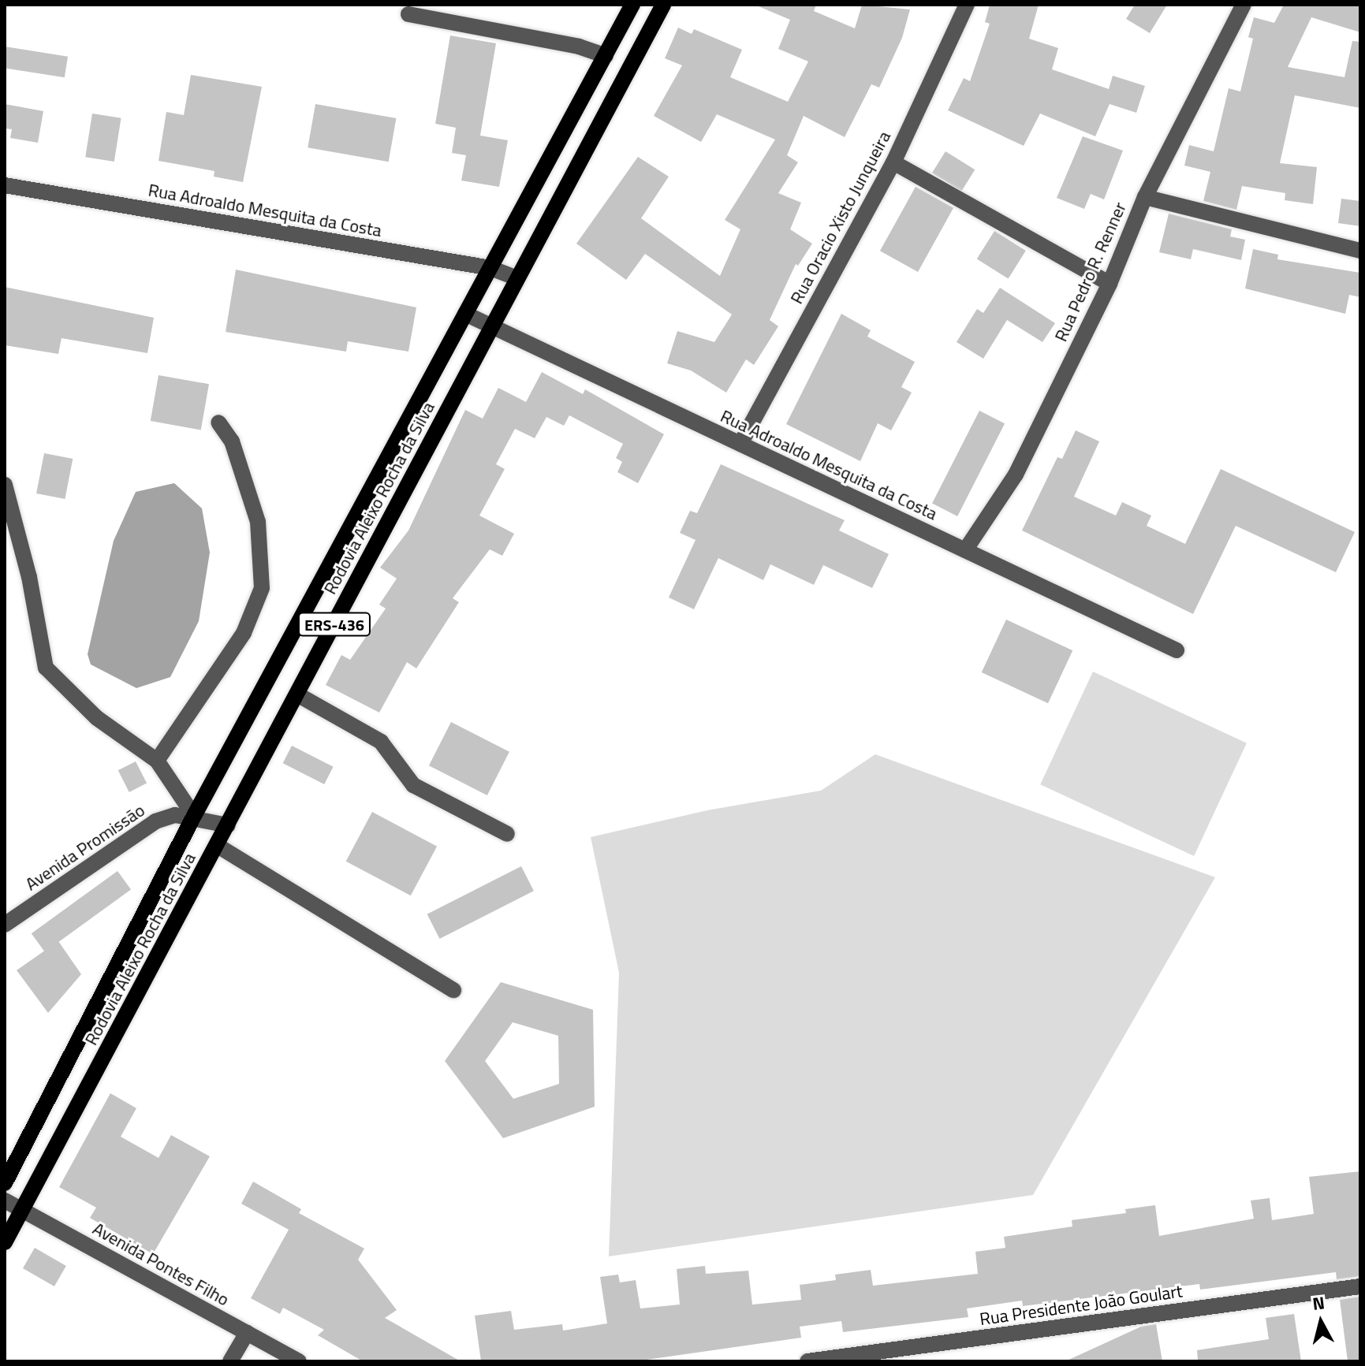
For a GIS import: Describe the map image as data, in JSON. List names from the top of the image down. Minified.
{"streets":{"main road":["Rodovia Aleixo Rocha da Silva","ERS-436"],"street":["Rua Adroaldo Mesquita da Costa","Rua Oracio Xisto Junqueira","Rua Pedro R. Renner","Avenida Promissão","Avenida Pontes Filho","Rua Presidente João Goulart"]},"crossings":[["Rua Adroaldo Mesquita da Costa","Rua Oracio Xisto Junqueira"],["Rua Adroaldo Mesquita da Costa","Rua Pedro R. Renner"],["Rua Adroaldo Mesquita da Costa","Rodovia Aleixo Rocha da Silva"],["Rodovia Aleixo Rocha da Silva","Avenida Promissão"],["Rodovia Aleixo Rocha da Silva","Avenida Pontes Filho"]],"north":"top"}
